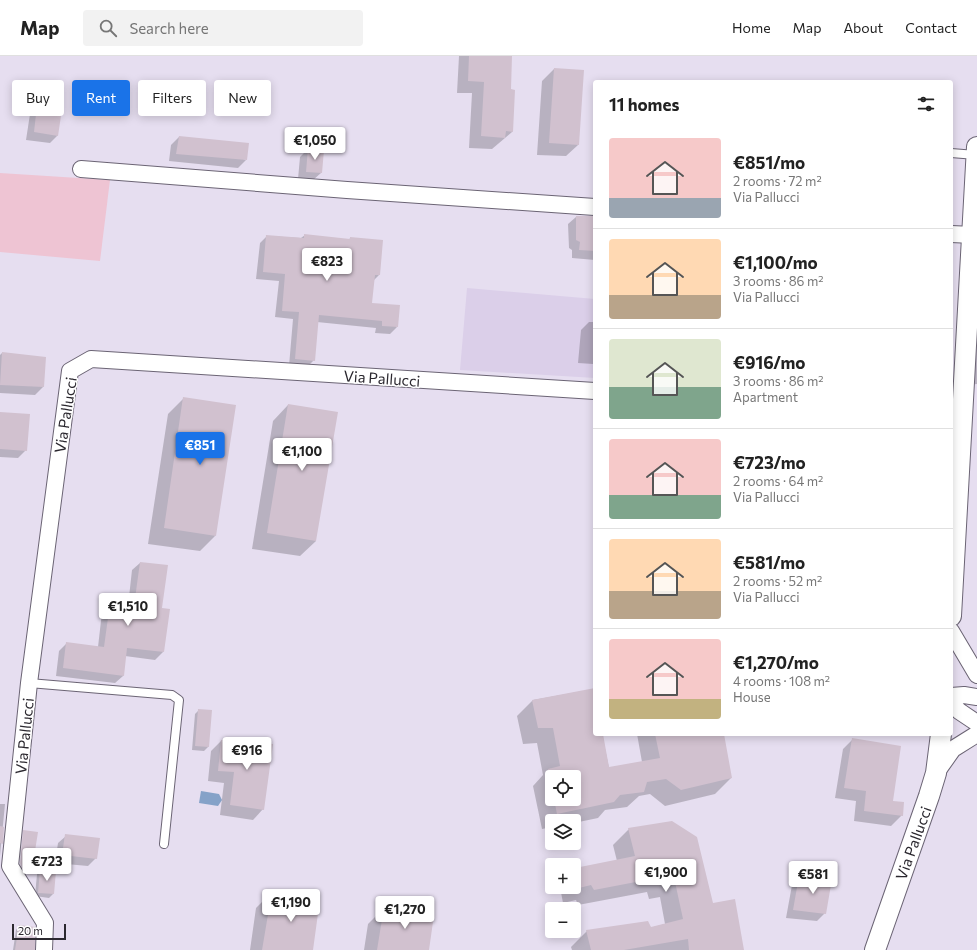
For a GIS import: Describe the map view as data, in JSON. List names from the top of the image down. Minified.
{"streets":{"street":["Via Pallucci"]},"scale_bar":"20 m","page":{"header":"Map","search":"Search here","nav":["Home","Map","About","Contact"],"chip":["Buy","Rent","Filters","New"],"heading":"11 homes","price":["€1,050","€823","€851","€1,100","€1,510","€916","€723","€1,900","€581","€1,190","€1,270"],"list":[{"name":"€851/mo","note":"2 rooms · 72 m² · Via Pallucci"},{"name":"€1,100/mo","note":"3 rooms · 86 m² · Via Pallucci"},{"name":"€916/mo","note":"3 rooms · 86 m² · Apartment"},{"name":"€723/mo","note":"2 rooms · 64 m² · Via Pallucci"},{"name":"€581/mo","note":"2 rooms · 52 m² · Via Pallucci"},{"name":"€1,270/mo","note":"4 rooms · 108 m² · House"}],"map_buttons":["+","−"],"scale":"20 m"}}
